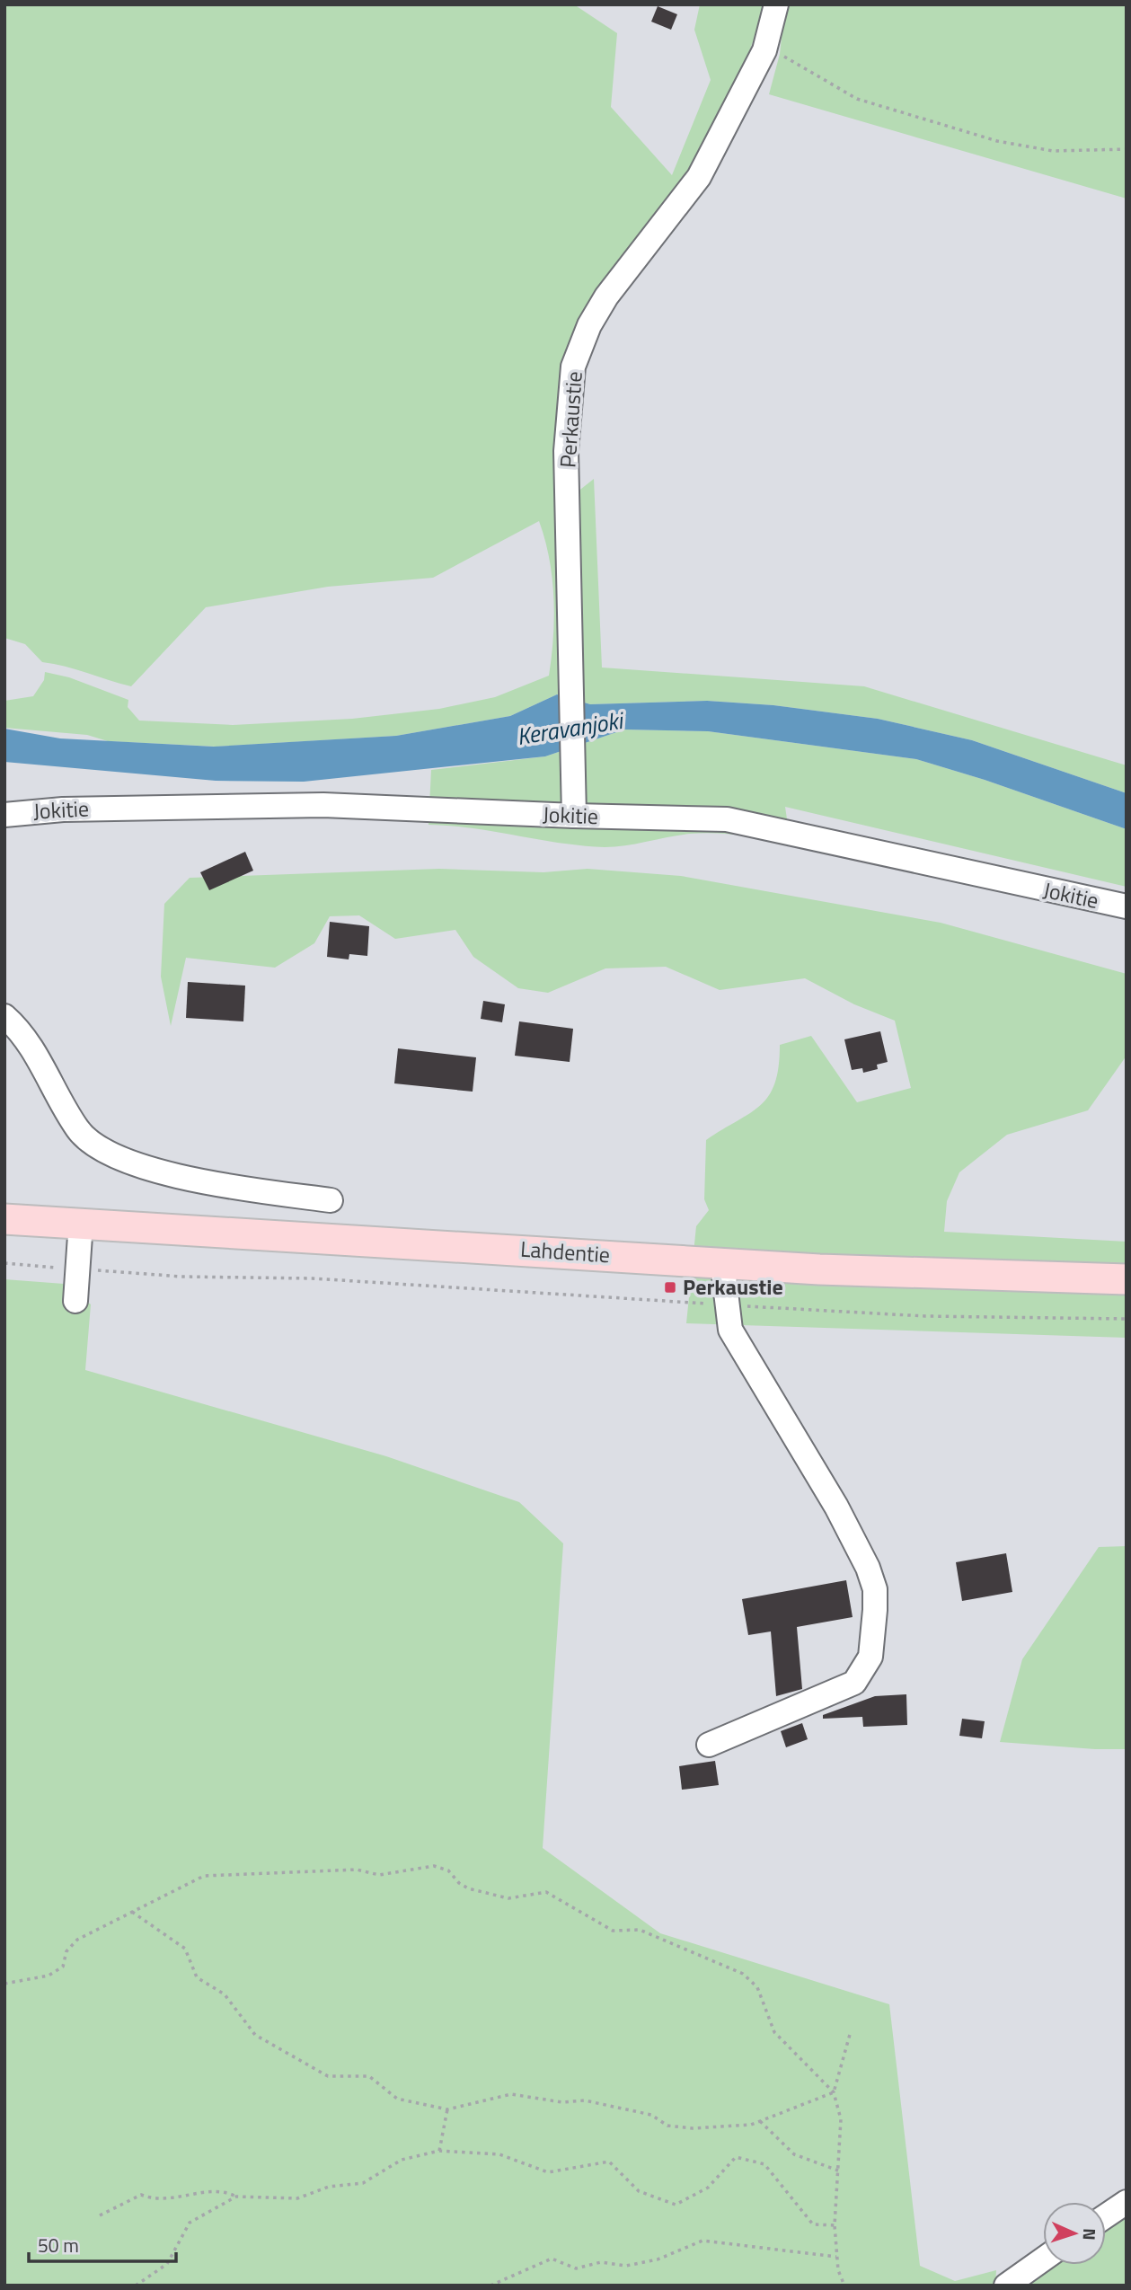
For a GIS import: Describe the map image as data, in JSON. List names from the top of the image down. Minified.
{"streets":{"main road":["Lahdentie"],"street":["Perkaustie","Jokitie"]},"crossings":[["Perkaustie","Jokitie"]],"water":["Keravanjoki"],"places":{"transit":["Perkaustie"]},"scale_bar":"50 m","north":"right"}
